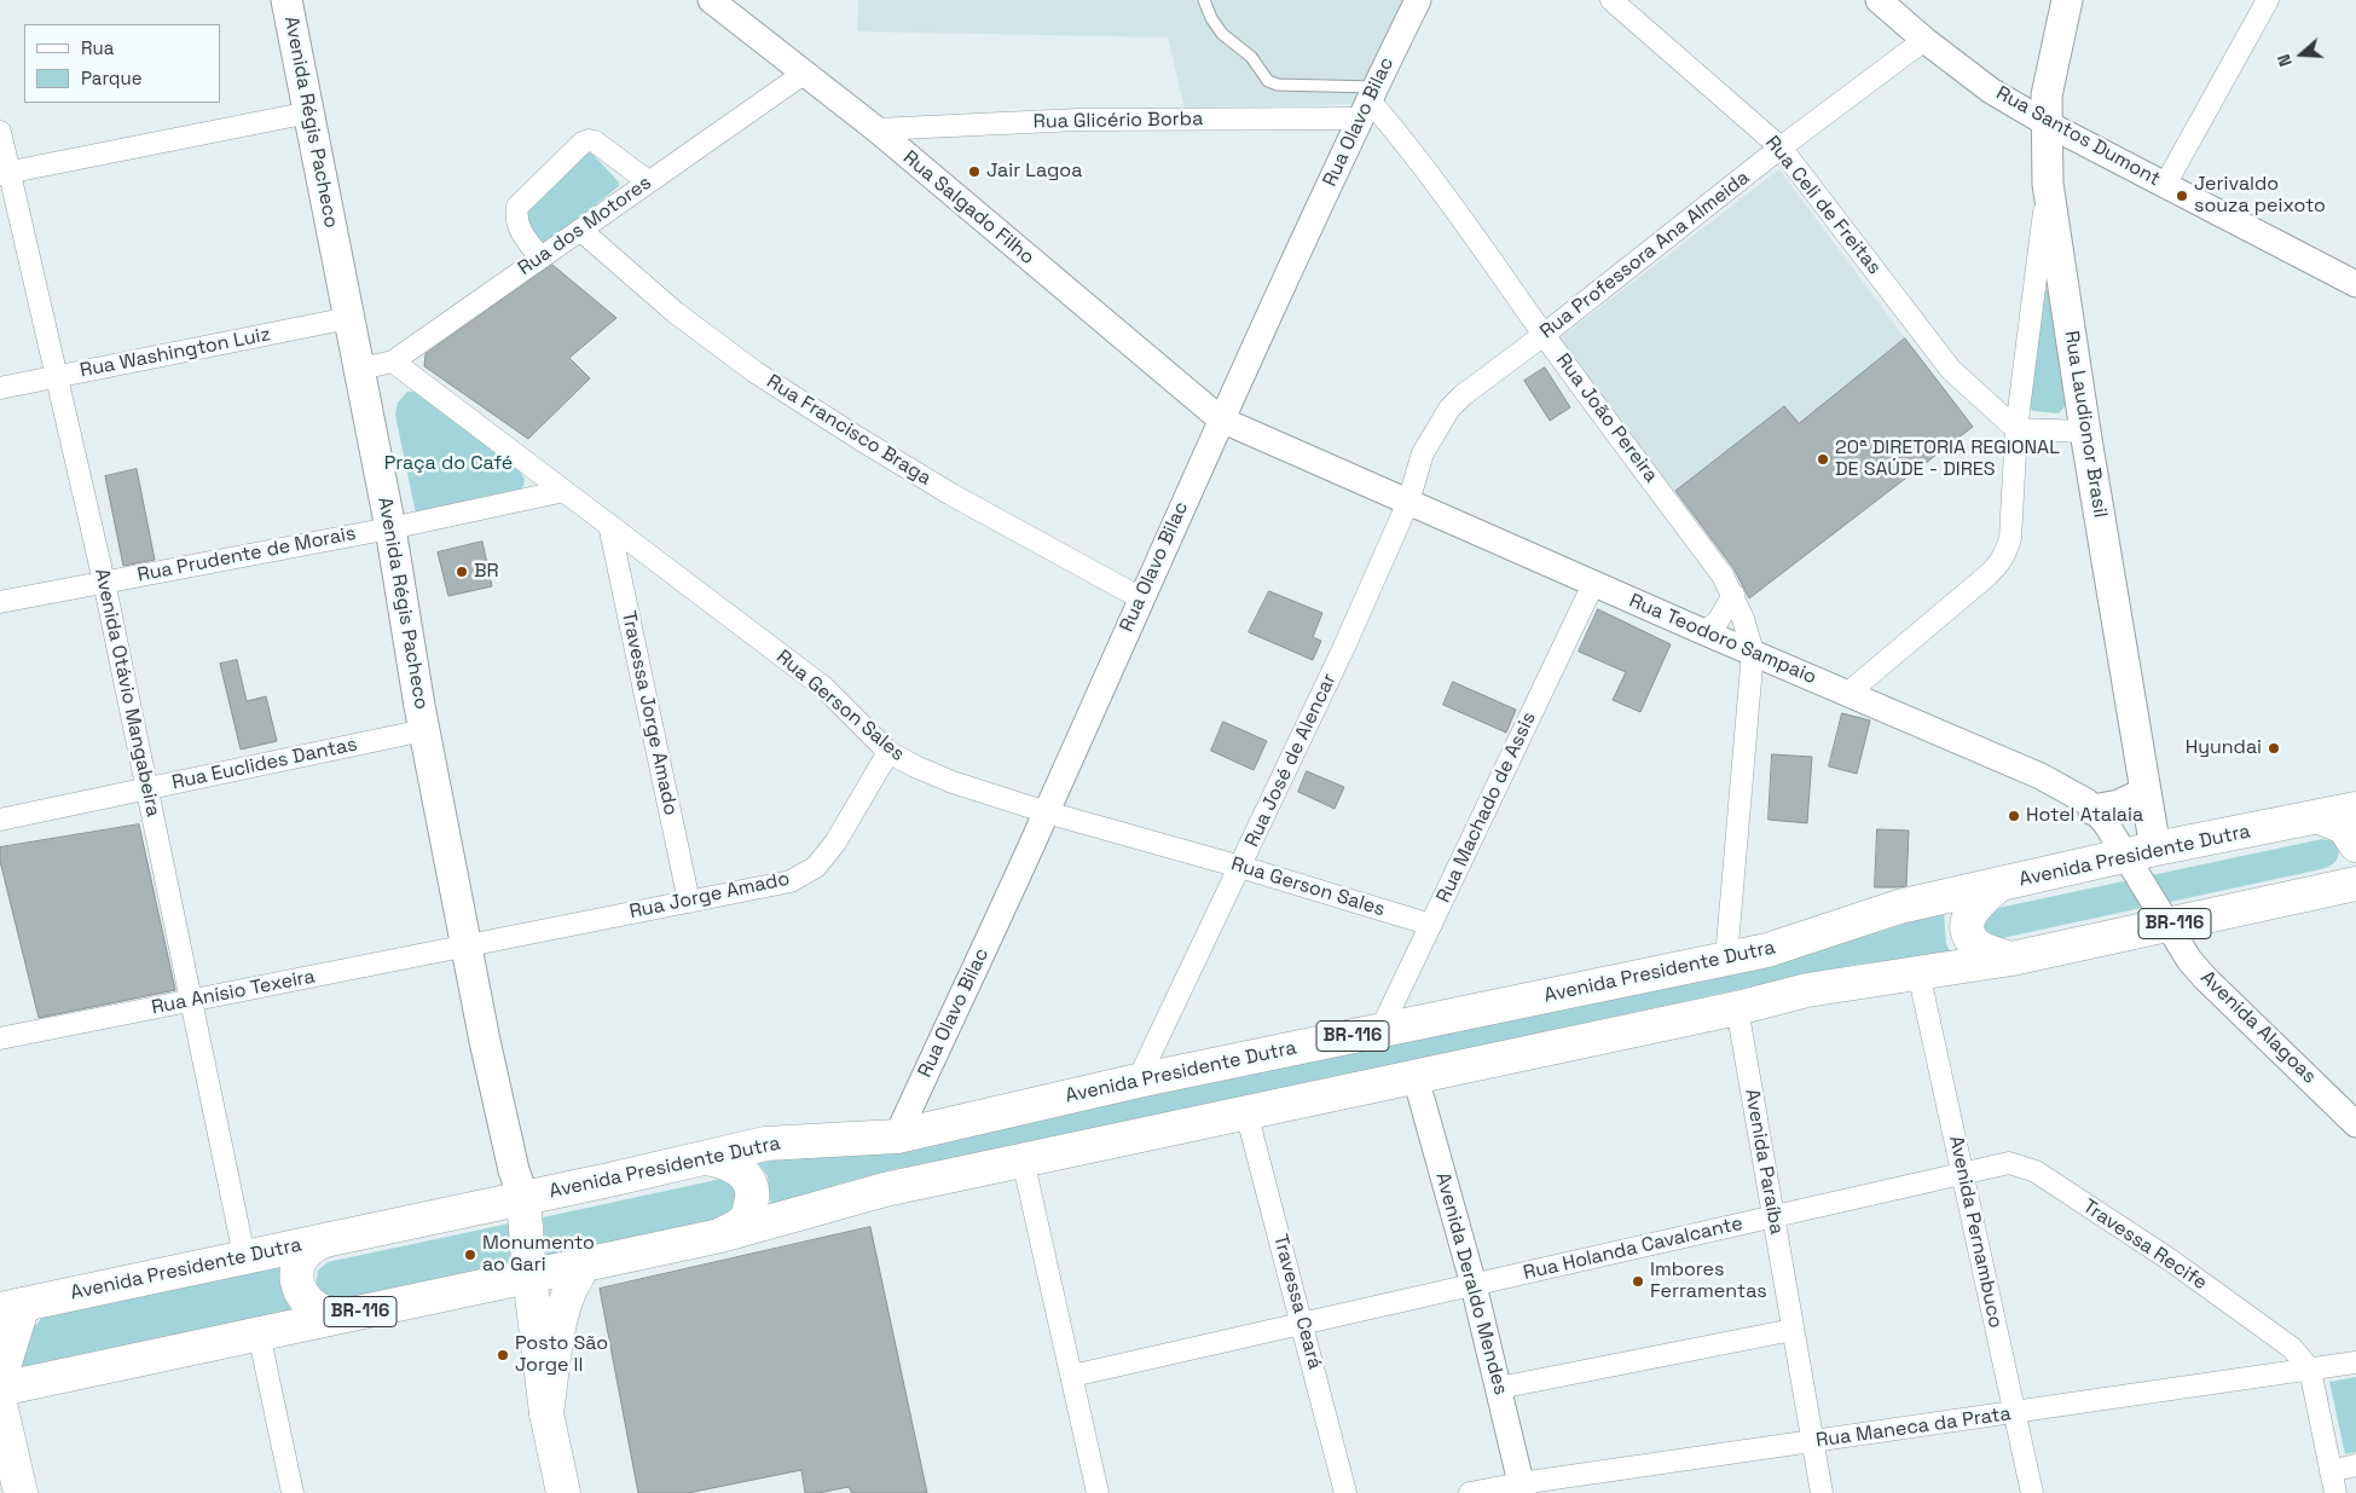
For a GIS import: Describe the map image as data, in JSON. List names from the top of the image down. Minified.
{"streets":{"main road":["Avenida Régis Pacheco","Rua Laudionor Brasil","Avenida Presidente Dutra","BR-116"],"street":["Rua Glicério Borba","Rua Olavo Bilac","Rua Santos Dumont","Rua Celi de Freitas","Rua Salgado Filho","Rua dos Motores","Rua Professora Ana Almeida","Rua Washington Luiz","Rua João Pereira","Rua Francisco Braga","Rua Prudente de Morais","Rua Teodoro Sampaio","Avenida Otávio Mangabeira","Rua Gerson Sales","Travessa Jorge Amado","Rua José de Alencar","Rua Euclides Dantas","Rua Machado de Assis","Rua Jorge Amado","Rua Anísio Texeira","Avenida Alagoas","Avenida Paraíba","Avenida Pernambuco","Travessa Recife","Rua Holanda Cavalcante","Avenida Deraldo Mendes","Travessa Ceará","Rua Maneca da Prata"]},"crossings":[["Rua Glicério Borba","Rua Olavo Bilac"],["Rua Glicério Borba","Rua Salgado Filho"],["Rua Glicério Borba","Rua João Pereira"],["Avenida Régis Pacheco","Rua dos Motores"],["Avenida Régis Pacheco","Rua Washington Luiz"],["Avenida Régis Pacheco","Rua Prudente de Morais"],["Avenida Régis Pacheco","Rua Euclides Dantas"],["Avenida Régis Pacheco","Avenida Presidente Dutra"],["Avenida Régis Pacheco","Rua Jorge Amado"],["Avenida Régis Pacheco","Rua Anísio Texeira"],["Rua Olavo Bilac","Rua Salgado Filho"],["Rua Olavo Bilac","Rua João Pereira"],["Rua Olavo Bilac","Rua Francisco Braga"],["Rua Olavo Bilac","Rua Teodoro Sampaio"],["Rua Olavo Bilac","Rua Gerson Sales"],["Rua Olavo Bilac","Avenida Presidente Dutra"],["Rua Santos Dumont","Rua Professora Ana Almeida"],["Rua Santos Dumont","Rua Laudionor Brasil"],["Rua Celi de Freitas","Rua Professora Ana Almeida"],["Rua Salgado Filho","Rua dos Motores"],["Rua Salgado Filho","Rua Teodoro Sampaio"],["Rua dos Motores","Rua Francisco Braga"],["Rua dos Motores","Rua Gerson Sales"],["Rua Professora Ana Almeida","Rua João Pereira"],["Rua Professora Ana Almeida","Rua Teodoro Sampaio"],["Rua Professora Ana Almeida","Rua José de Alencar"],["Rua Washington Luiz","Avenida Otávio Mangabeira"],["Rua João Pereira","Rua Teodoro Sampaio"],["Rua Laudionor Brasil","Rua Teodoro Sampaio"],["Rua Laudionor Brasil","Avenida Presidente Dutra"],["Rua Prudente de Morais","Avenida Otávio Mangabeira"],["Rua Prudente de Morais","Rua Gerson Sales"],["Rua Teodoro Sampaio","Rua José de Alencar"],["Rua Teodoro Sampaio","Rua Machado de Assis"],["Rua Teodoro Sampaio","Avenida Presidente Dutra"],["Rua Teodoro Sampaio","BR-116"],["Rua Teodoro Sampaio","Avenida Alagoas"],["Avenida Otávio Mangabeira","Rua Euclides Dantas"],["Avenida Otávio Mangabeira","Avenida Presidente Dutra"],["Avenida Otávio Mangabeira","Rua Anísio Texeira"],["Rua Gerson Sales","Travessa Jorge Amado"],["Rua Gerson Sales","Rua José de Alencar"],["Rua Gerson Sales","Rua Machado de Assis"],["Rua Gerson Sales","Rua Jorge Amado"],["Travessa Jorge Amado","Rua Jorge Amado"],["Rua José de Alencar","Avenida Presidente Dutra"],["Rua Machado de Assis","Avenida Presidente Dutra"],["Rua Jorge Amado","Rua Anísio Texeira"],["BR-116","Avenida Alagoas"],["BR-116","Avenida Paraíba"],["BR-116","Avenida Pernambuco"],["BR-116","Avenida Deraldo Mendes"],["BR-116","Travessa Ceará"],["Avenida Paraíba","Rua Holanda Cavalcante"],["Avenida Paraíba","Rua Maneca da Prata"],["Avenida Pernambuco","Travessa Recife"],["Avenida Pernambuco","Rua Holanda Cavalcante"],["Avenida Pernambuco","Rua Maneca da Prata"],["Travessa Recife","Rua Holanda Cavalcante"],["Travessa Recife","Rua Maneca da Prata"],["Rua Holanda Cavalcante","Avenida Deraldo Mendes"],["Rua Holanda Cavalcante","Travessa Ceará"],["Avenida Deraldo Mendes","Rua Maneca da Prata"]],"parks":["Praça do Café"],"places":["Jair Lagoa","Jerivaldo souza peixoto","20ª DIRETORIA REGIONAL DE SAÚDE - DIRES","BR","Hyundai","Hotel Atalaia","Monumento ao Gari","Imbores Ferramentas","Posto São Jorge II"],"legend":["Rua","Parque"],"north":"left"}
